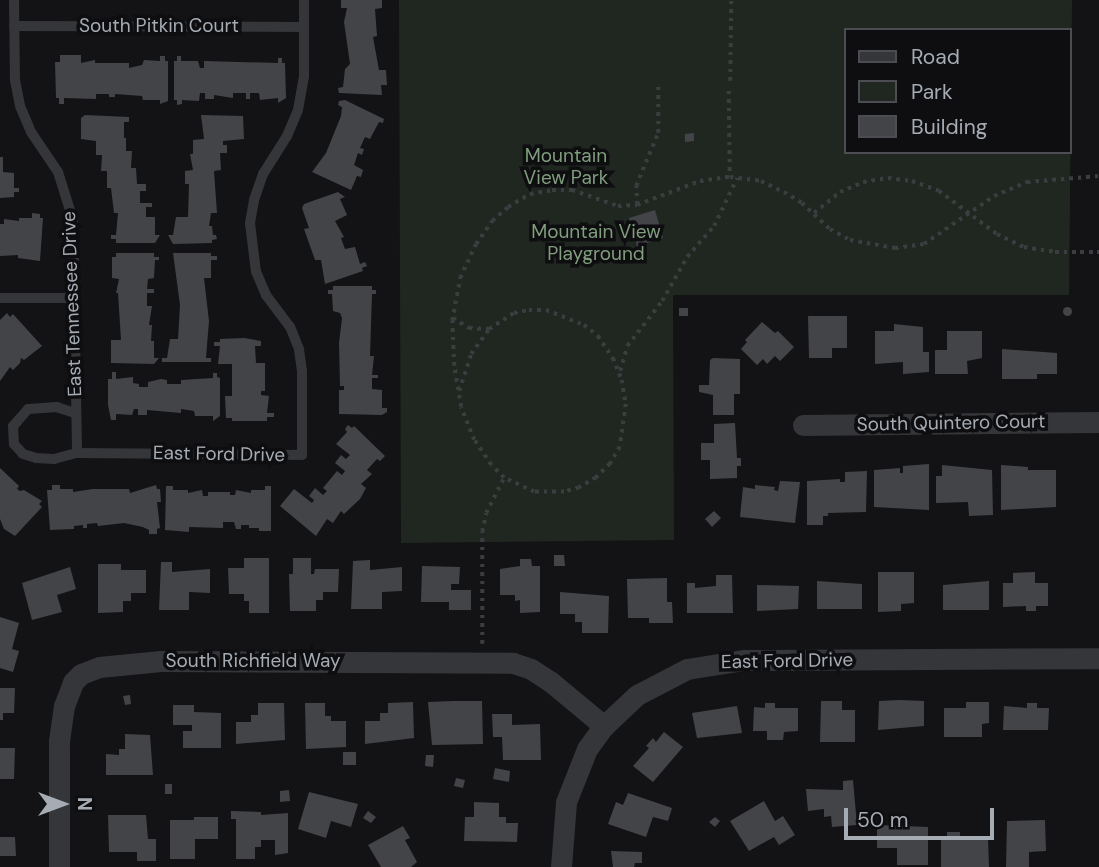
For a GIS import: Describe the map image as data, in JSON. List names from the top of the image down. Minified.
{"streets":{"street":["South Quintero Court","East Ford Drive","South Richfield Way"],"lane":["South Pitkin Court","East Tennessee Drive"]},"crossings":[["South Pitkin Court","East Tennessee Drive"],["South Pitkin Court","East Ford Drive"],["East Tennessee Drive","East Ford Drive"],["East Ford Drive","South Richfield Way"]],"parks":["Mountain View Park","Mountain View Playground"],"legend":["Road","Park","Building"],"scale_bar":"50 m","north":"right"}
